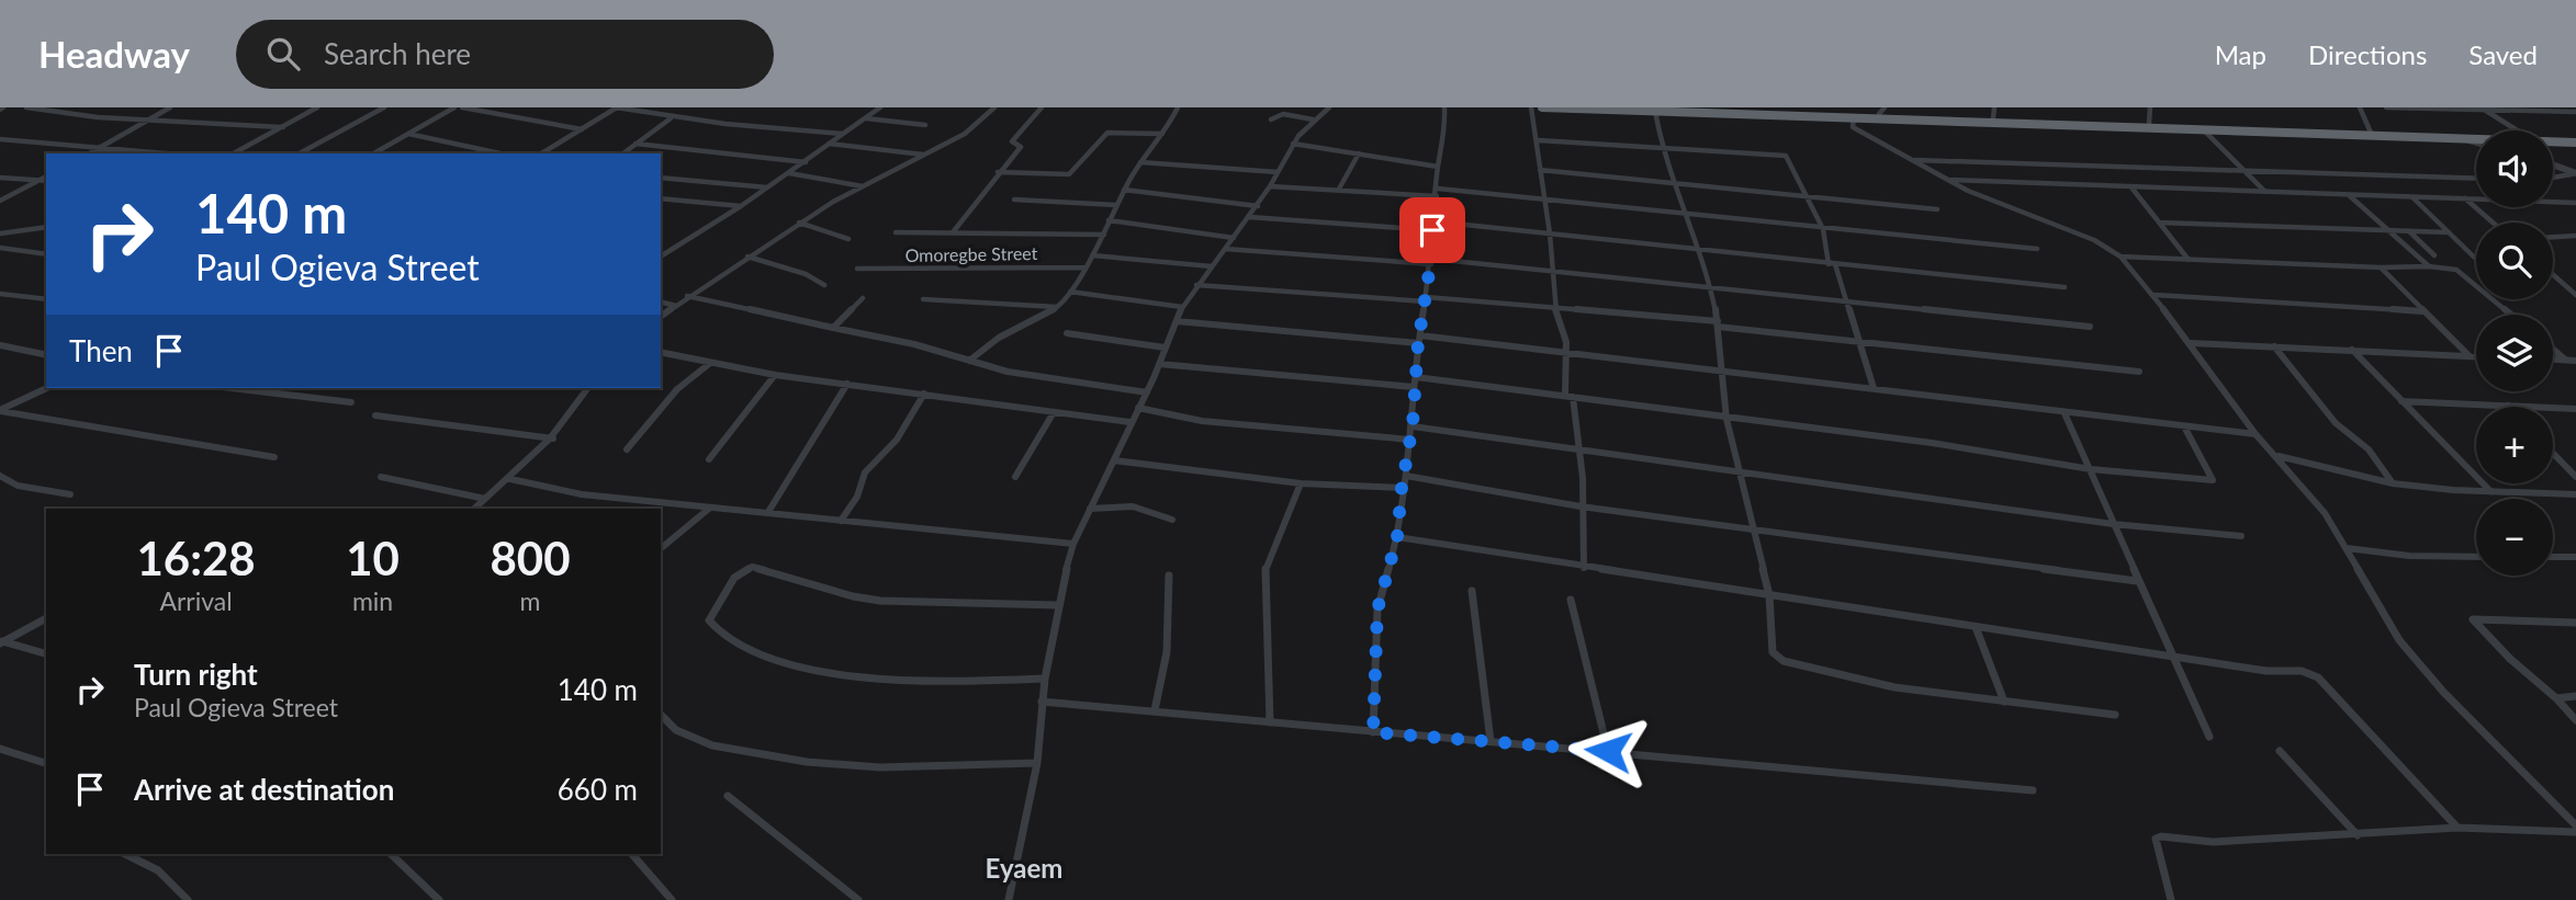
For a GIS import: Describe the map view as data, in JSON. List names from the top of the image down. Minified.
{"streets":{"street":["Omoregbe Street"]},"districts":["Eyaem"],"page":{"header":"Headway","search":"Search here","nav":["Map","Directions","Saved"],"map_buttons":["+","−"],"turn":["140 m","Paul Ogieva Street"],"then":"Then","eta":["16:28","Arrival","10","min","800","m"],"list":[{"name":"Turn right","note":"Paul Ogieva Street","value":"140 m"},{"name":"Arrive at destination","value":"660 m"}]}}
